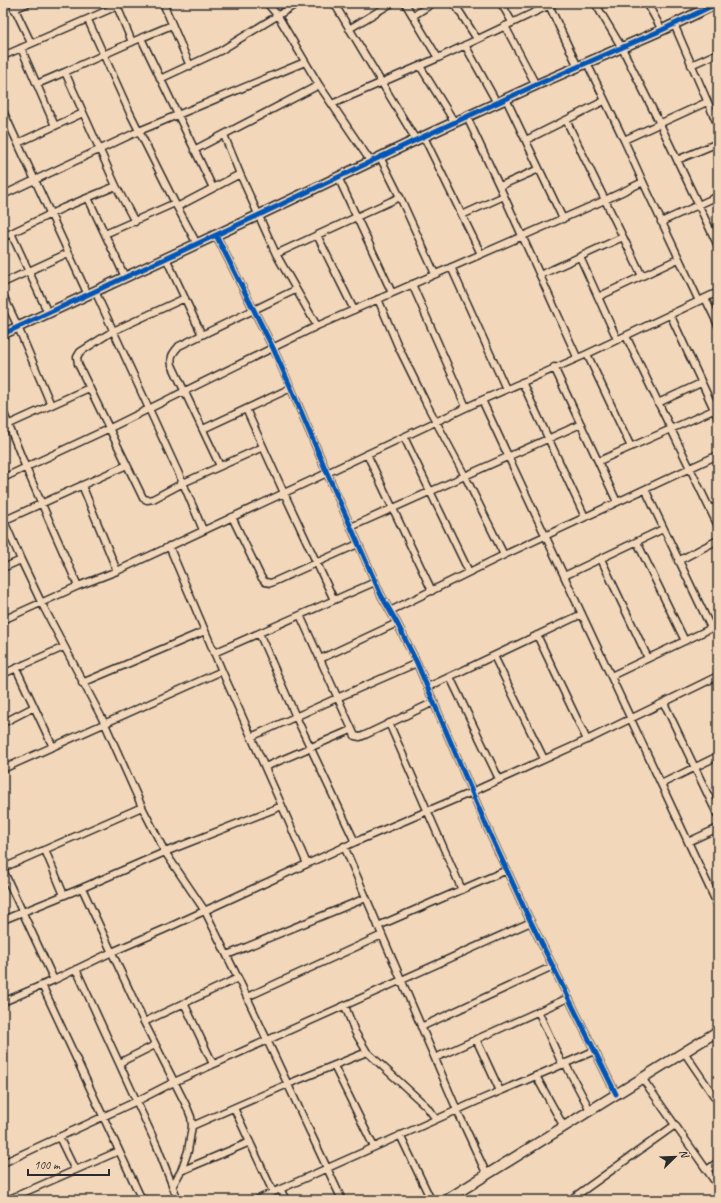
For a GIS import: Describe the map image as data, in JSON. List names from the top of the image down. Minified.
{"scale_bar":"100 m","north":"top right"}
